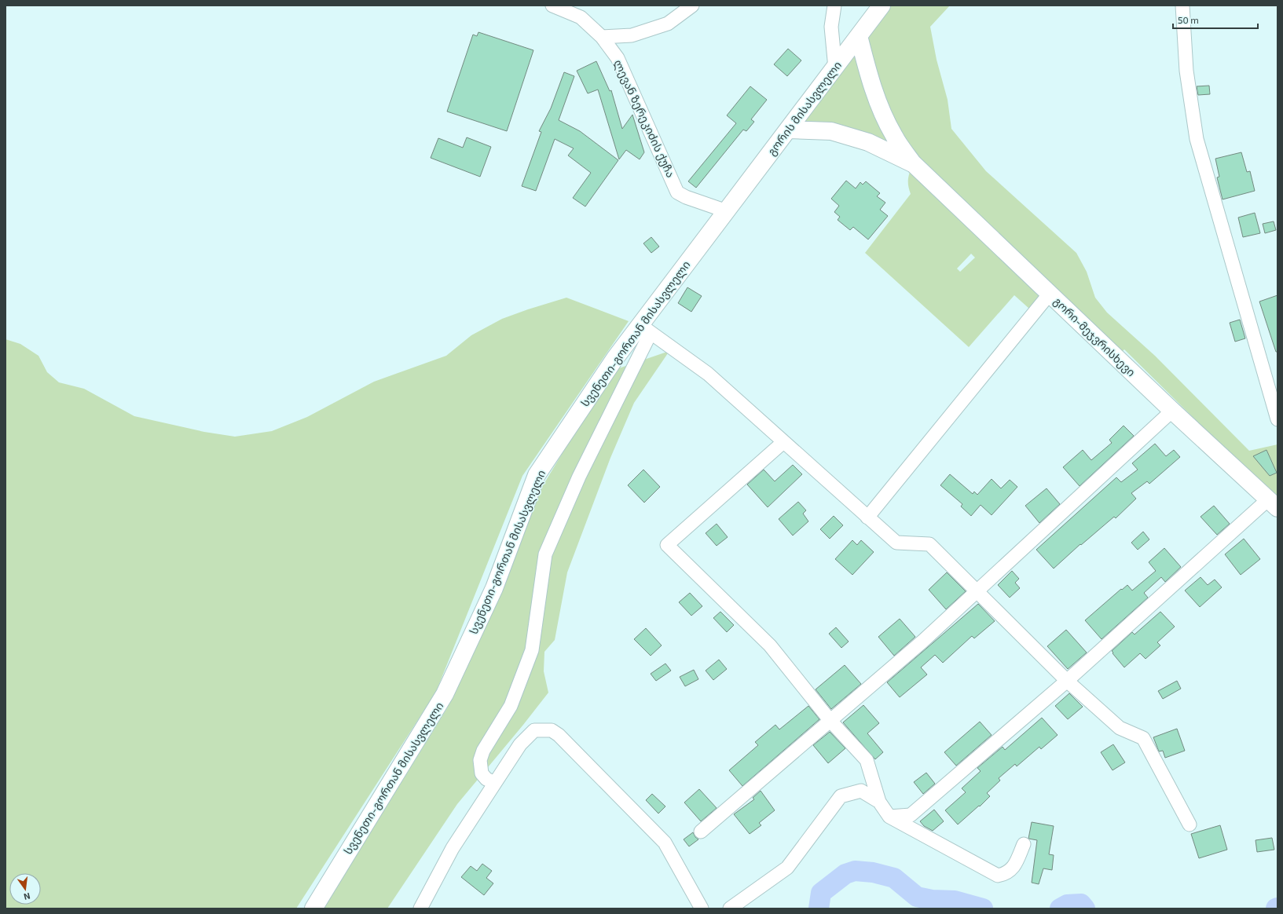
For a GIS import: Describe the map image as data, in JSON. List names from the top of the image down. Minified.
{"streets":{"main road":["გორის მისასვლელი","სვენეთი-გორთან მისასვლელი","გორი-მეჯვრისხევი"],"street":["ლევან ზერეკიძის ქუჩა"]},"crossings":[["გორის მისასვლელი","ლევან ზერეკიძის ქუჩა"],["გორის მისასვლელი","სვენეთი-გორთან მისასვლელი"],["გორის მისასვლელი","გორი-მეჯვრისხევი"],["ლევან ზერეკიძის ქუჩა","სვენეთი-გორთან მისასვლელი"]],"scale_bar":"50 m","north":"bottom"}
